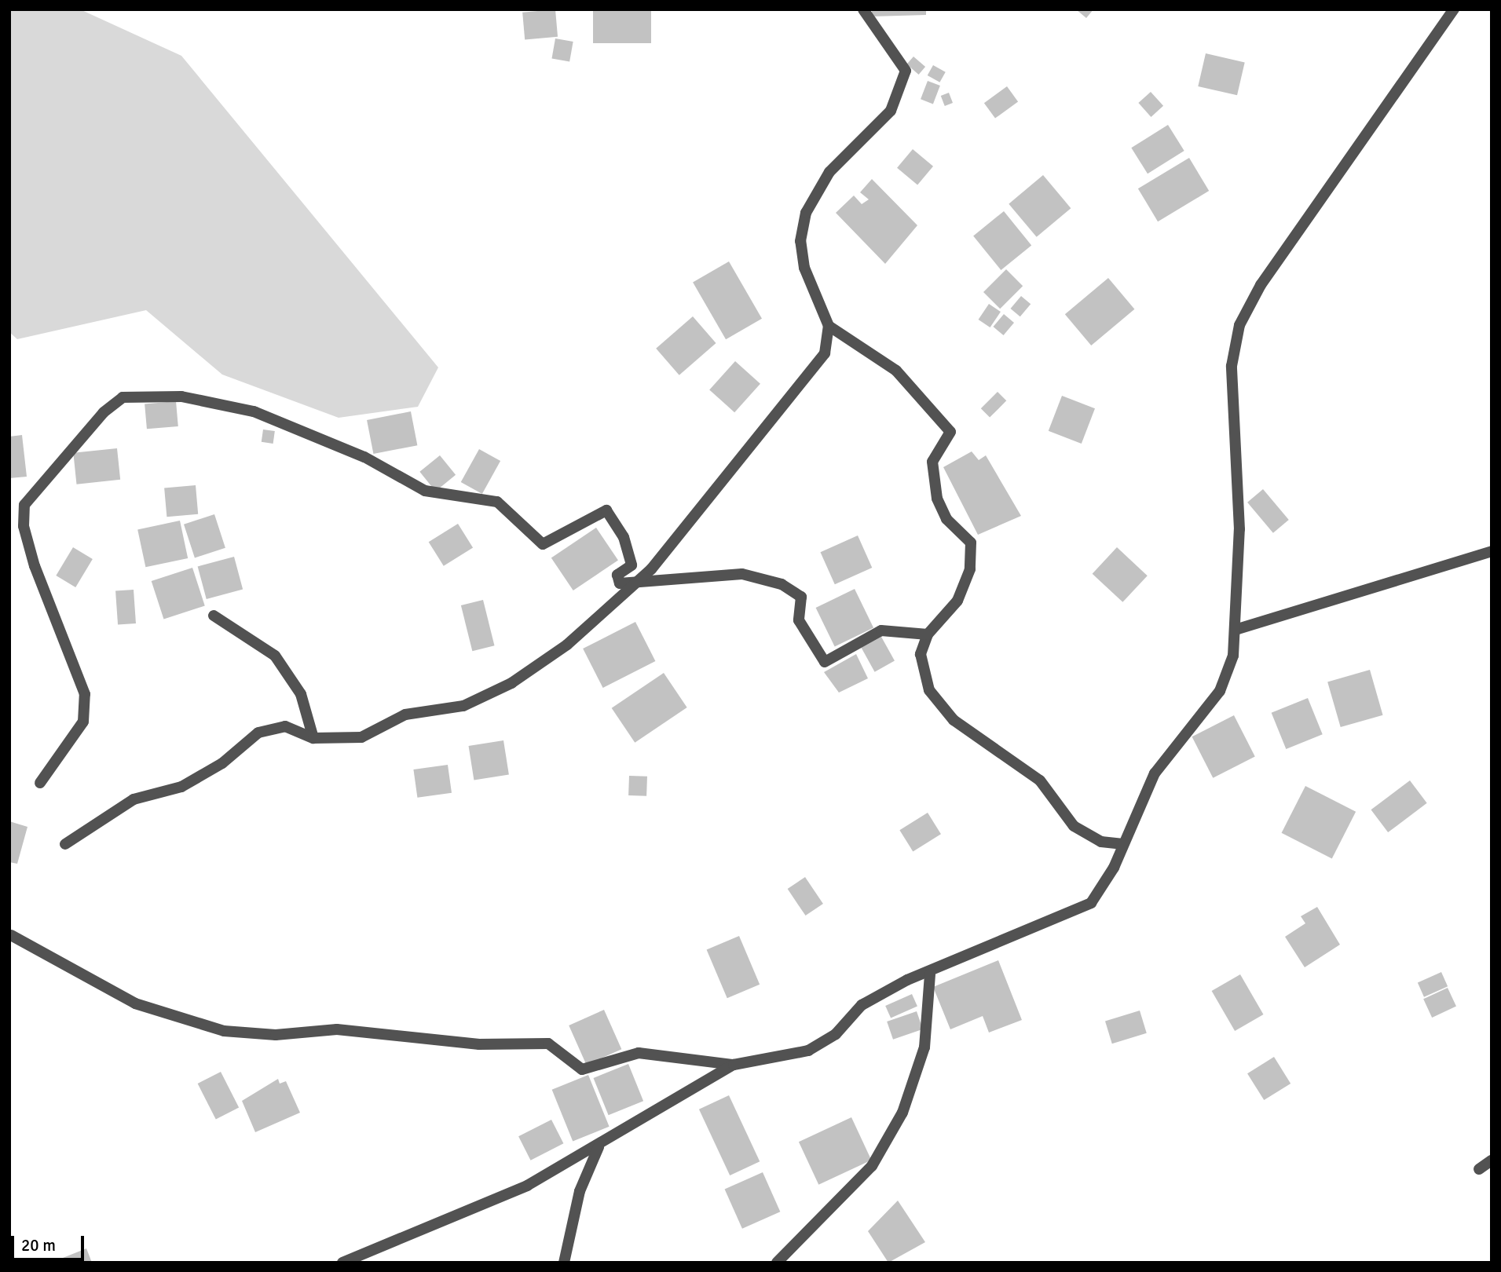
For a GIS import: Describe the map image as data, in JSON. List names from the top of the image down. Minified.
{"scale_bar":"20 m"}
